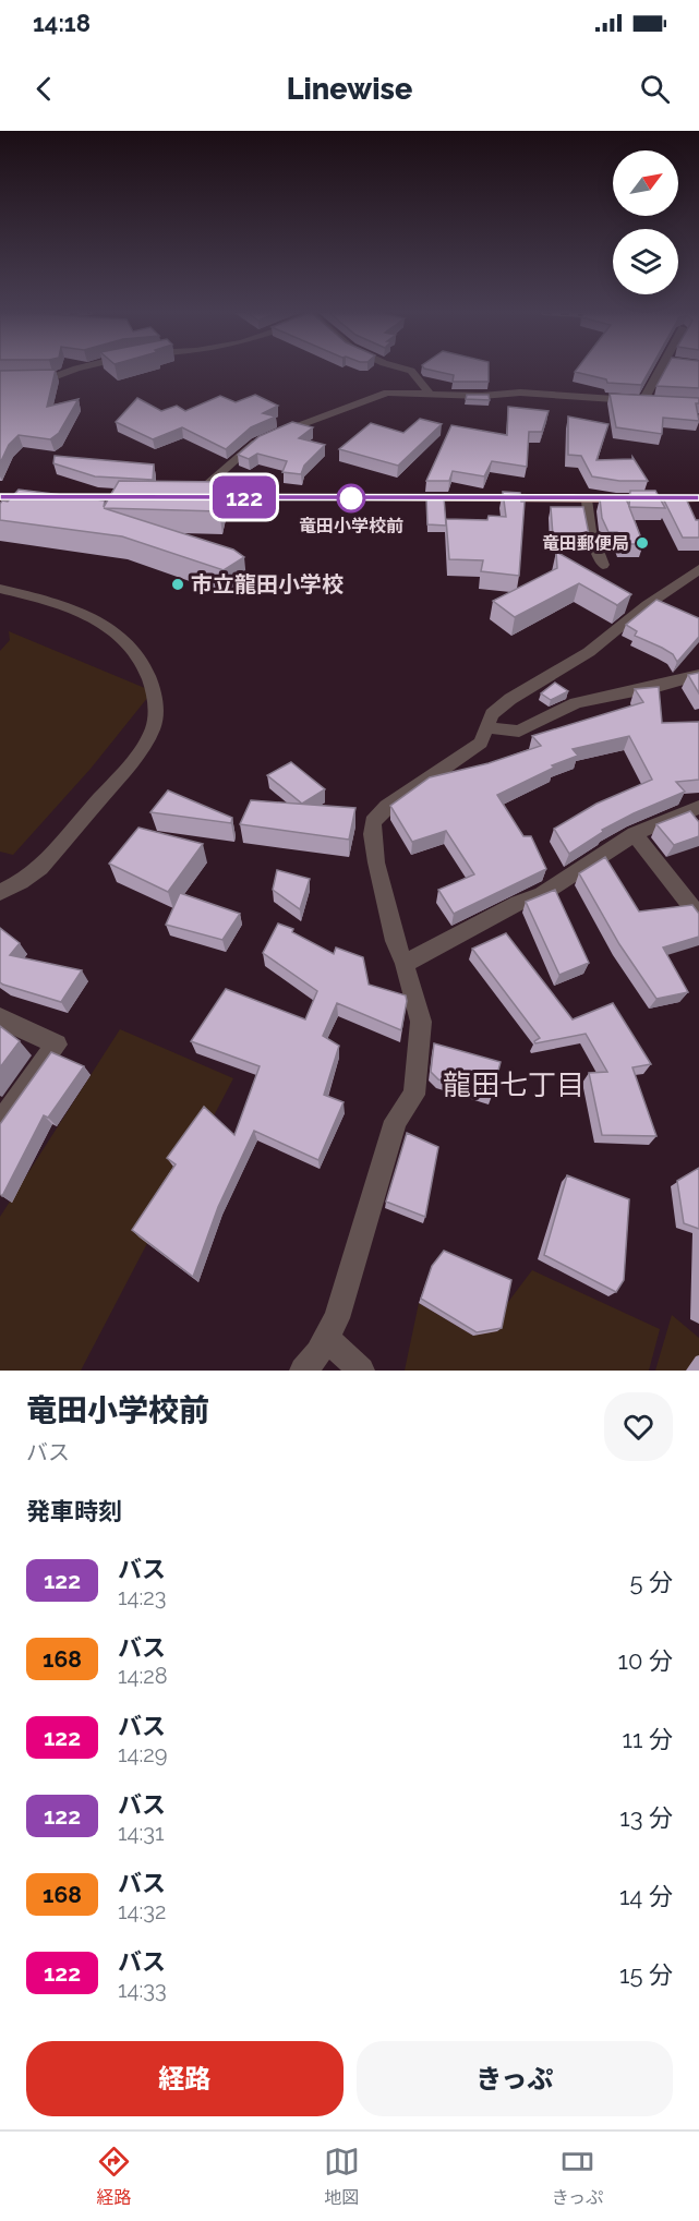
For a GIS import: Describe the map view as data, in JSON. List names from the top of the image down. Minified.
{"districts":["龍田七丁目"],"places":["竜田小学校前","竜田郵便局","市立龍田小学校"],"lines":["bus line 122"],"north":"top right","page":{"status":"14:18","header":"Linewise","on_map":"122","heading":[["竜田小学校前","バス"],"発車時刻"],"list":[{"mark":"122","name":"バス","note":"14:23","value":"5 分"},{"mark":"168","name":"バス","note":"14:28","value":"10 分"},{"mark":"122","name":"バス","note":"14:29","value":"11 分"},{"mark":"122","name":"バス","note":"14:31","value":"13 分"},{"mark":"168","name":"バス","note":"14:32","value":"14 分"},{"mark":"122","name":"バス","note":"14:33","value":"15 分"}],"buttons":["経路","きっぷ"],"tabs":["経路","地図","きっぷ"]}}
